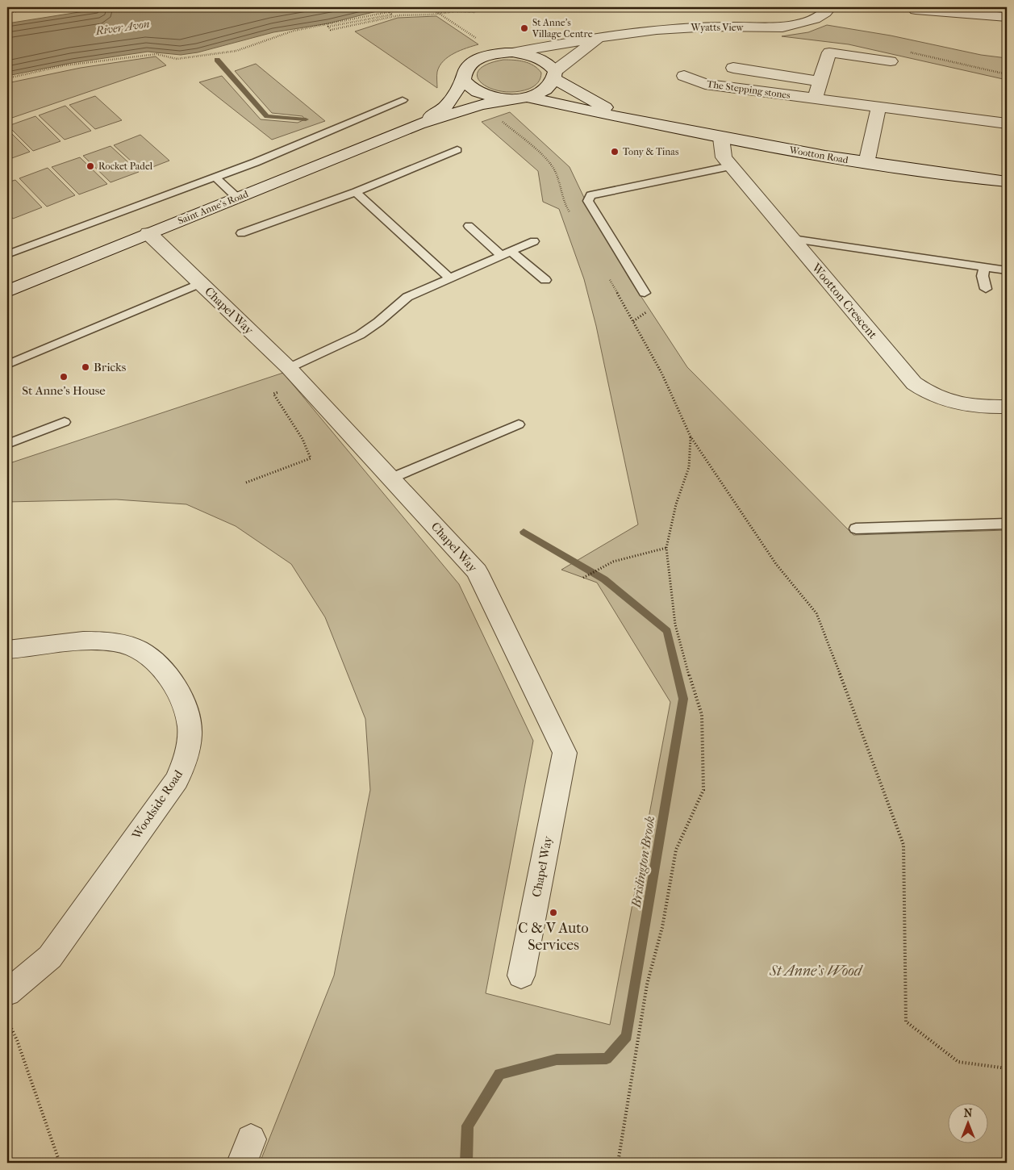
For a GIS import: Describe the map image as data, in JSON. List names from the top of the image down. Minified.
{"streets":{"street":["Wyatts View","The Stepping stones","Wootton Road","Saint Anne's Road","Wootton Crescent","Chapel Way","Woodside Road"]},"crossings":[["Wyatts View","Wootton Road"],["Wyatts View","Saint Anne's Road"],["Wootton Road","Saint Anne's Road"],["Wootton Road","Wootton Crescent"],["Saint Anne's Road","Chapel Way"]],"water":["River Avon","Brislington Brook"],"parks":["St Anne's Wood"],"places":["St Anne's Village Centre","Tony & Tinas","Rocket Padel","Bricks","St Anne's House","C & V Auto Services"],"north":"top"}
